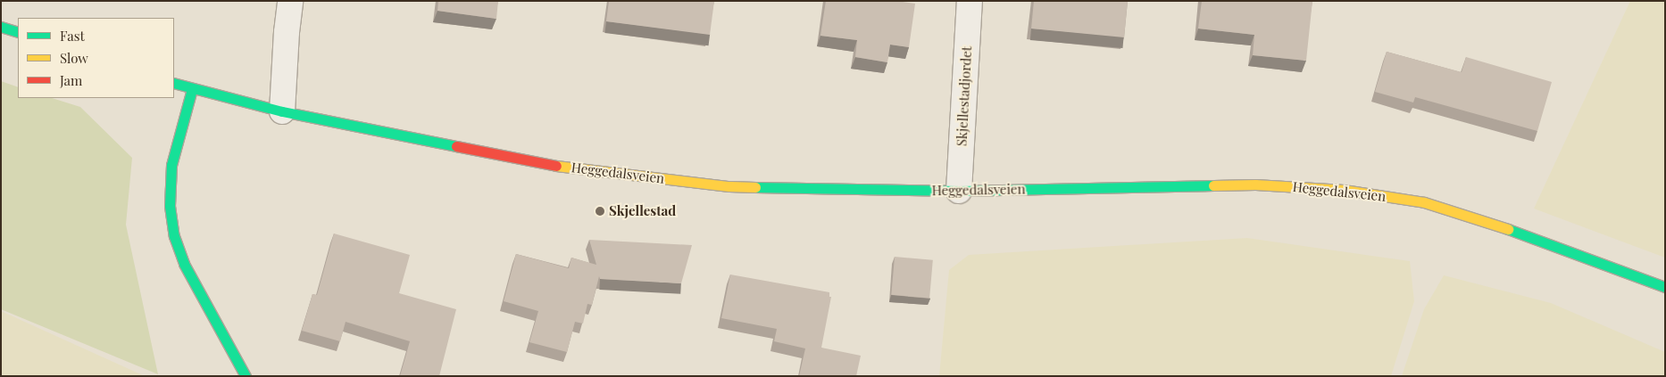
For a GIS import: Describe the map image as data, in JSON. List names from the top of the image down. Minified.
{"streets":{"main road":["Heggedalsveien"],"street":["Skjellestadjordet"]},"crossings":[["Skjellestadjordet","Heggedalsveien"]],"places":["Skjellestad"],"legend":["Fast","Slow","Jam"]}
